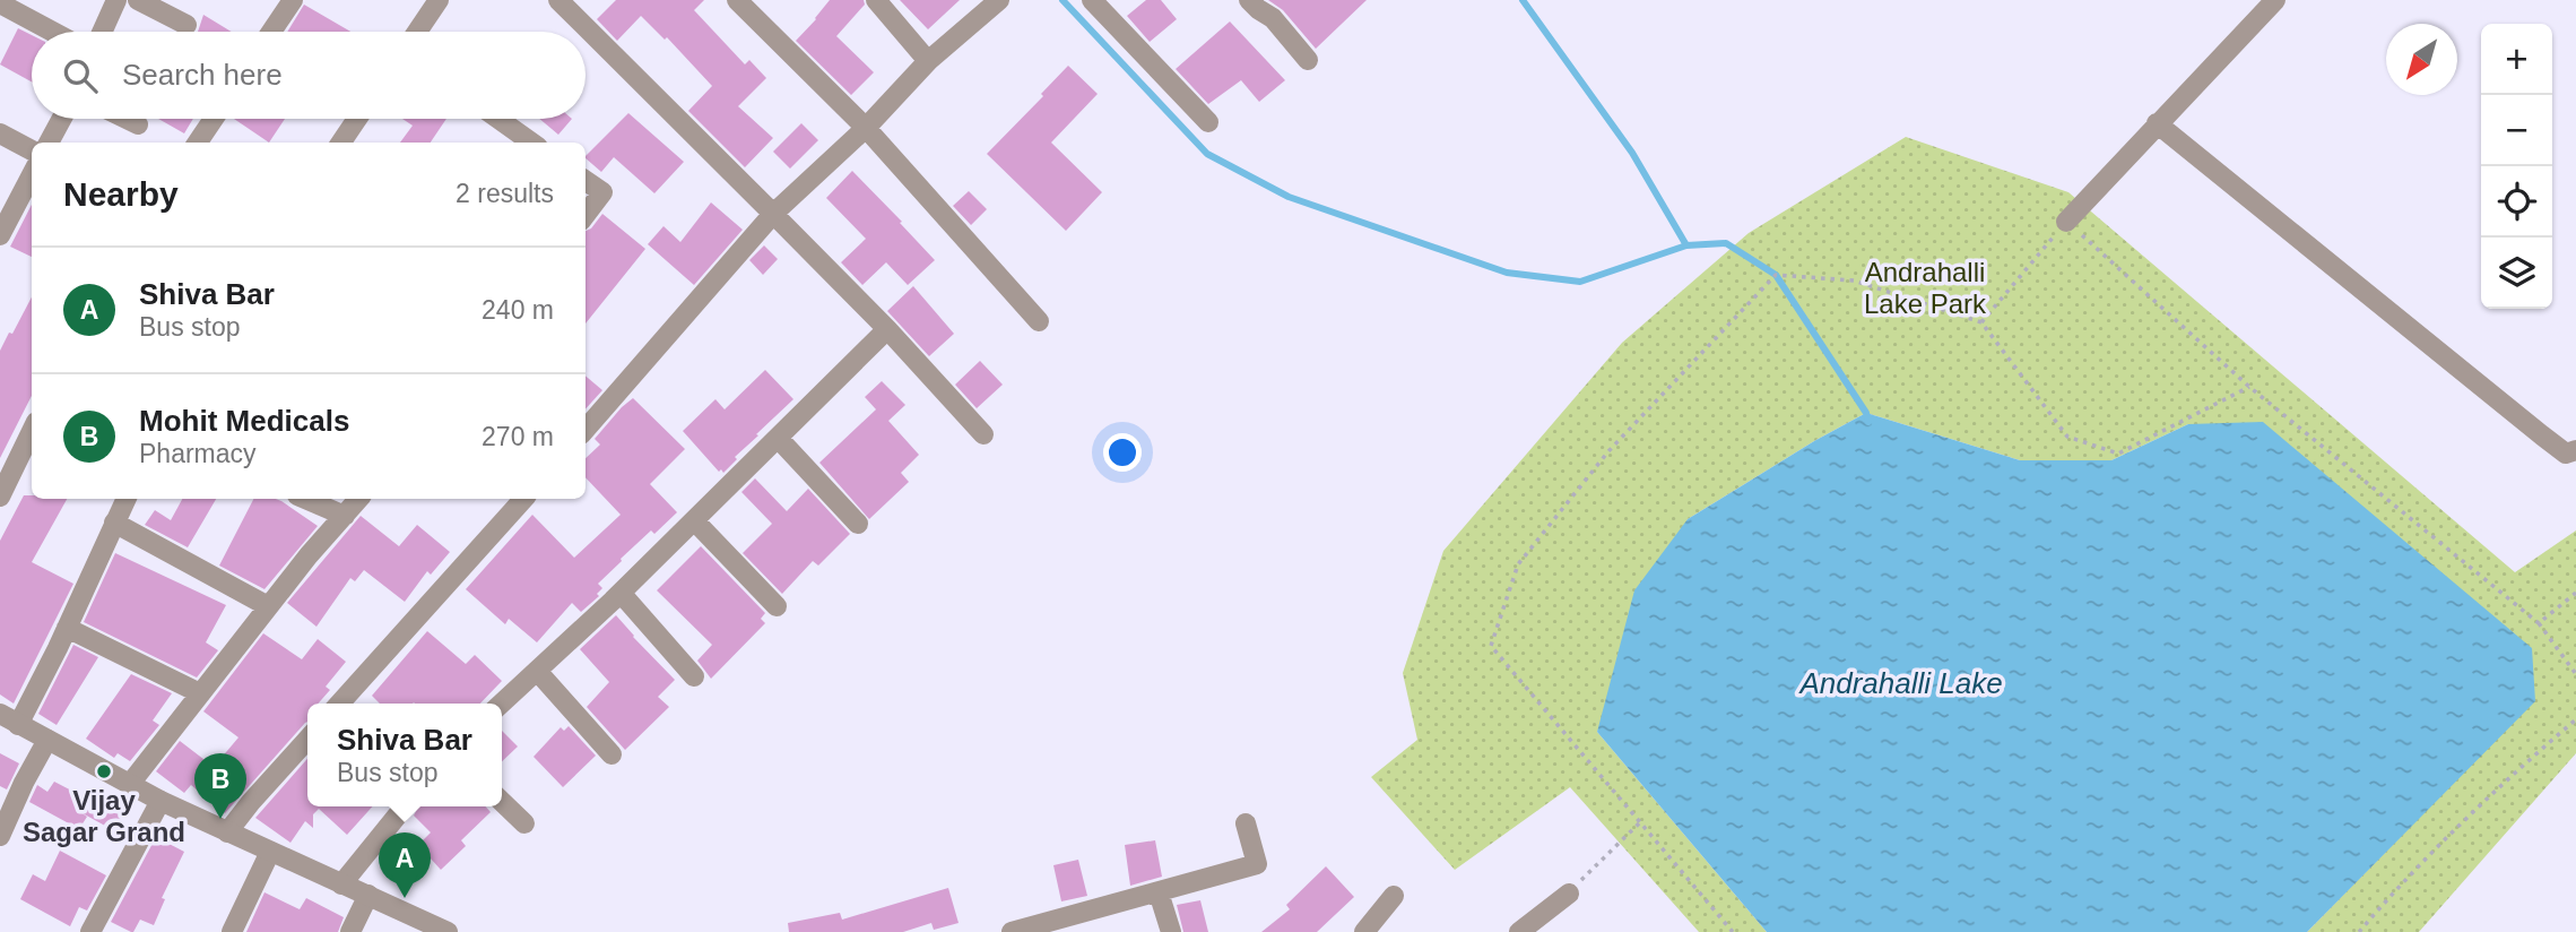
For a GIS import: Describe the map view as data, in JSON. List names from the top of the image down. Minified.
{"water":["Andrahalli Lake"],"parks":["Andrahalli Lake Park"],"places":["Vijay Sagar Grand"],"north":"bottom left","page":{"map_buttons":["+","−"],"search":"Search here","heading":["Nearby","2 results"],"list":[{"mark":"A","name":"Shiva Bar","note":"Bus stop","value":"240 m"},{"mark":"B","name":"Mohit Medicals","note":"Pharmacy","value":"270 m"}],"popup":["Shiva Bar","Bus stop"],"pins":["B","A"]}}
